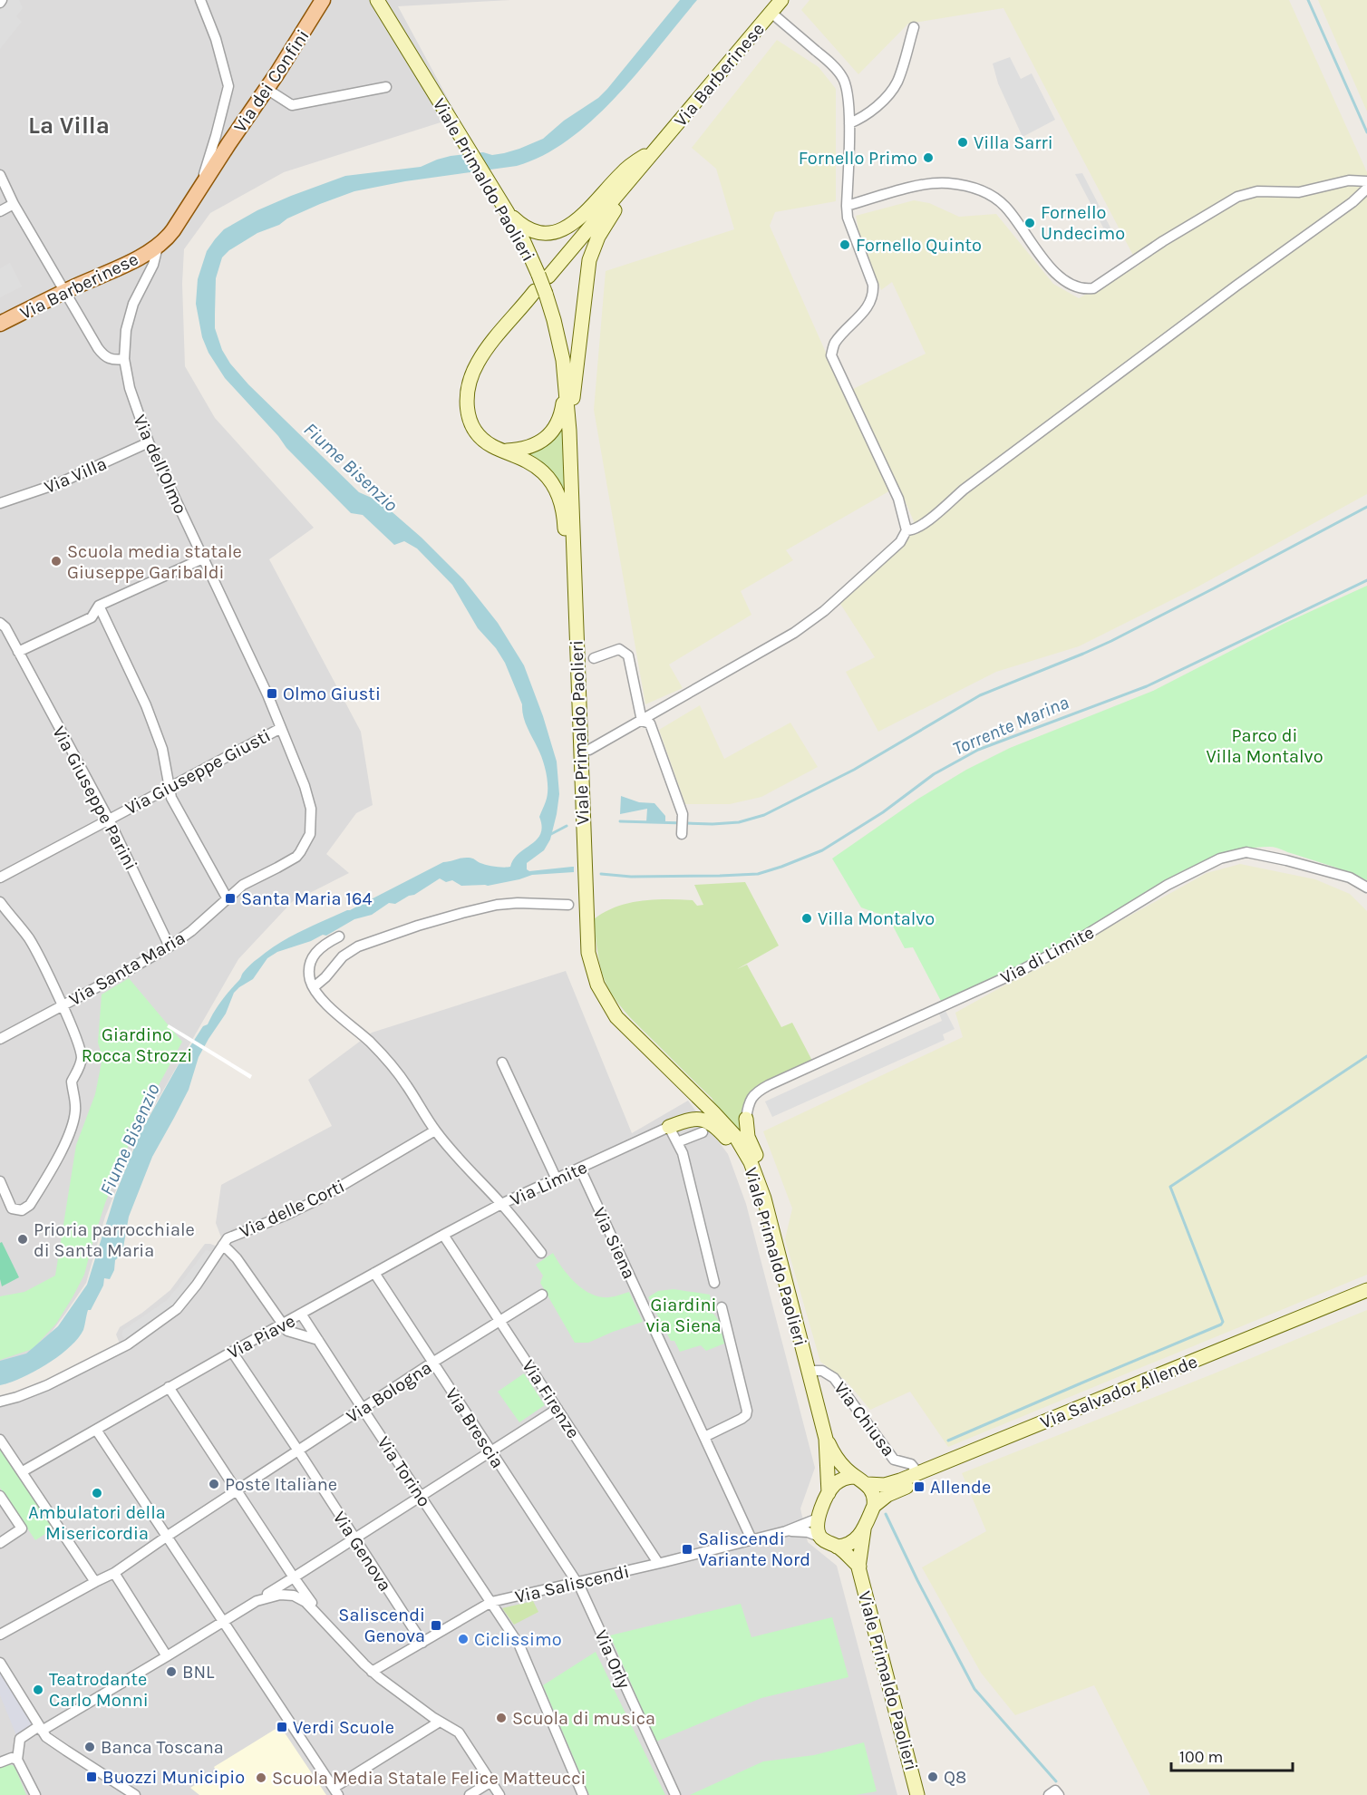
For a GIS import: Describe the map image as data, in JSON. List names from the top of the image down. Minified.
{"streets":{"main road":["Via Barberinese","Via dei Confini","Viale Primaldo Paolieri","Via dell'Olmo","Via Salvador Allende"],"street":["Via Villa","Via Giuseppe Giusti","Via Giuseppe Parini","Via di Limite","Via Santa Maria","Via Limite","Via delle Corti","Via Siena","Via Piave","Via Bologna","Via Firenze","Via Chiusa","Via Brescia","Via Torino","Via Genova","Via Saliscendi","Via Orly"]},"crossings":[["Via Barberinese","Via dell'Olmo"],["Via dei Confini","Via dell'Olmo"],["Viale Primaldo Paolieri","Via Salvador Allende"],["Viale Primaldo Paolieri","Via Chiusa"],["Viale Primaldo Paolieri","Via Saliscendi"],["Via dell'Olmo","Via Villa"],["Via dell'Olmo","Via Giuseppe Giusti"],["Via dell'Olmo","Via Santa Maria"],["Via Giuseppe Giusti","Via Giuseppe Parini"],["Via Giuseppe Parini","Via Santa Maria"],["Via Limite","Via delle Corti"],["Via Limite","Via Siena"],["Via Limite","Via Piave"],["Via Siena","Via Saliscendi"],["Via Piave","Via Firenze"],["Via Piave","Via Brescia"],["Via Piave","Via Torino"],["Via Piave","Via Genova"],["Via Bologna","Via Firenze"],["Via Bologna","Via Brescia"],["Via Bologna","Via Torino"],["Via Bologna","Via Genova"],["Via Salvador Allende","Via Chiusa"],["Via Salvador Allende","Via Saliscendi"],["Via Firenze","Via Saliscendi"],["Via Brescia","Via Saliscendi"],["Via Brescia","Via Orly"],["Via Torino","Via Saliscendi"],["Via Genova","Via Saliscendi"],["Via Saliscendi","Via Orly"]],"districts":["La Villa"],"water":["Fiume Bisenzio","Torrente Marina"],"parks":["Parco di Villa Montalvo","Giardino Rocca Strozzi","Giardini via Siena"],"places":{"other":["Villa Sarri","Fornello Primo","Fornello Undecimo","Fornello Quinto","Scuola media statale Giuseppe Garibaldi","Villa Montalvo","Prioria parrocchiale di Santa Maria","Poste Italiane","Ambulatori della Misericordia","Ciclissimo","BNL","Teatrodante Carlo Monni","Scuola di musica","Banca Toscana","Q8","Scuola Media Statale Felice Matteucci"],"transit":["Olmo Giusti","Santa Maria 164","Allende","Saliscendi Variante Nord","Saliscendi Genova","Verdi Scuole","Buozzi Municipio"]},"scale_bar":"100 m"}
